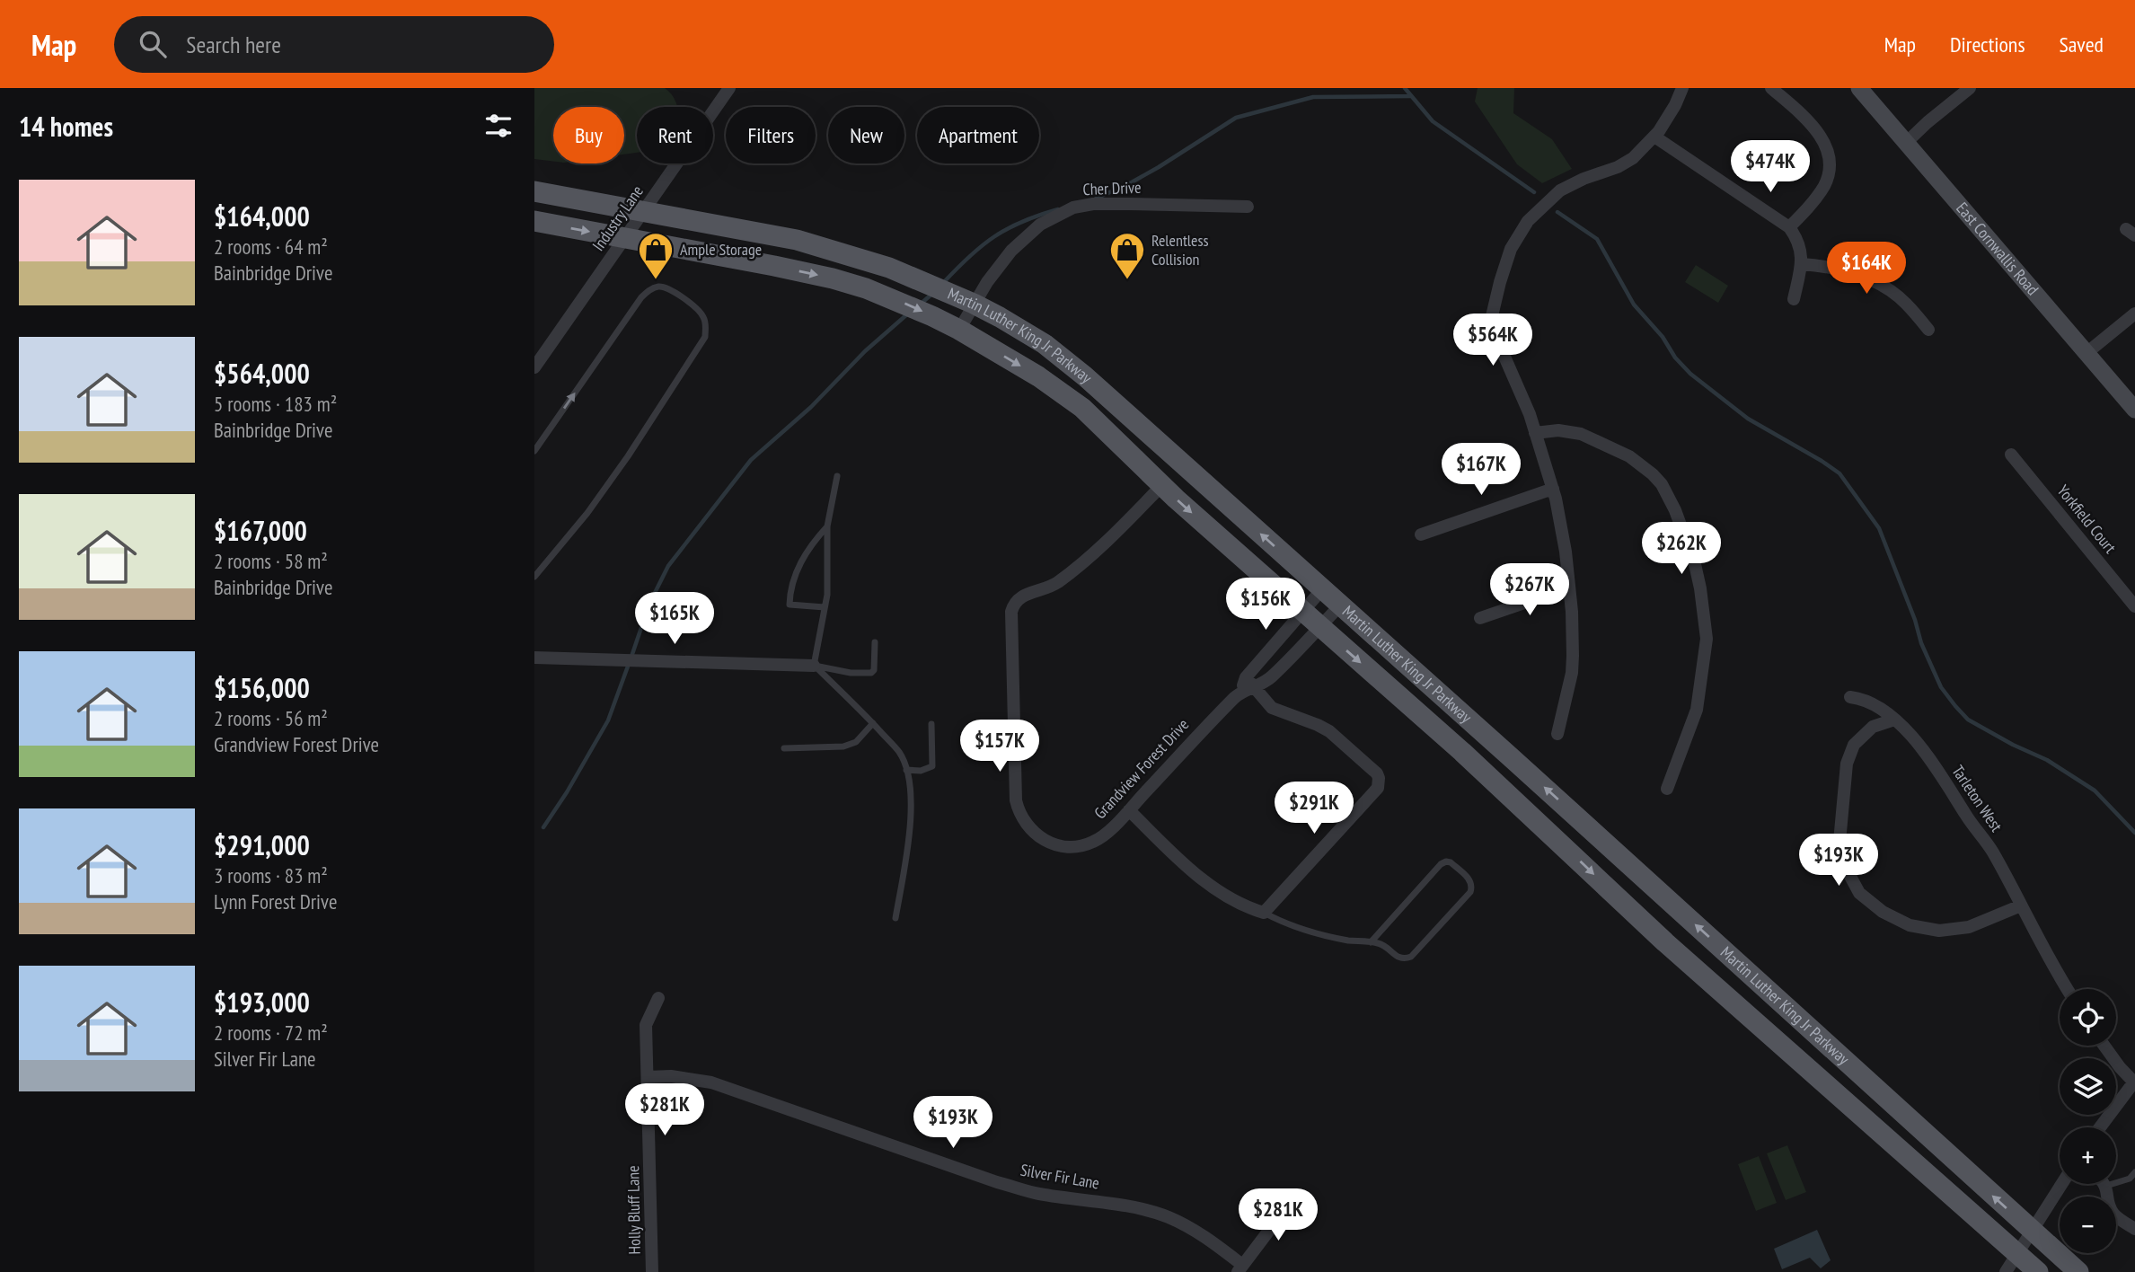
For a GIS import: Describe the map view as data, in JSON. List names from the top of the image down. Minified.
{"streets":{"main road":["Martin Luther King Jr Parkway"],"street":["Cher Drive","Industry Lane","East Cornwallis Road","Yorkfield Court","Grandview Forest Drive","Tarleton West","Silver Fir Lane","Holly Bluff Lane"]},"crossings":[["Cher Drive","Martin Luther King Jr Parkway"],["Industry Lane","Martin Luther King Jr Parkway"],["Martin Luther King Jr Parkway","Grandview Forest Drive"],["Silver Fir Lane","Holly Bluff Lane"]],"places":{"shop":["Ample Storage","Relentless Collision"]},"page":{"header":"Map","search":"Search here","nav":["Map","Directions","Saved"],"heading":"14 homes","chip":["Buy","Rent","Filters","New","Apartment"],"price":["$474K","$164K","$564K","$167K","$262K","$267K","$156K","$165K","$157K","$291K","$193K","$281K","$193K","$281K"],"list":[{"name":"$164,000","note":"2 rooms · 64 m² · Bainbridge Drive"},{"name":"$564,000","note":"5 rooms · 183 m² · Bainbridge Drive"},{"name":"$167,000","note":"2 rooms · 58 m² · Bainbridge Drive"},{"name":"$156,000","note":"2 rooms · 56 m² · Grandview Forest Drive"},{"name":"$291,000","note":"3 rooms · 83 m² · Lynn Forest Drive"},{"name":"$193,000","note":"2 rooms · 72 m² · Silver Fir Lane"}],"map_buttons":["+","−"]}}
